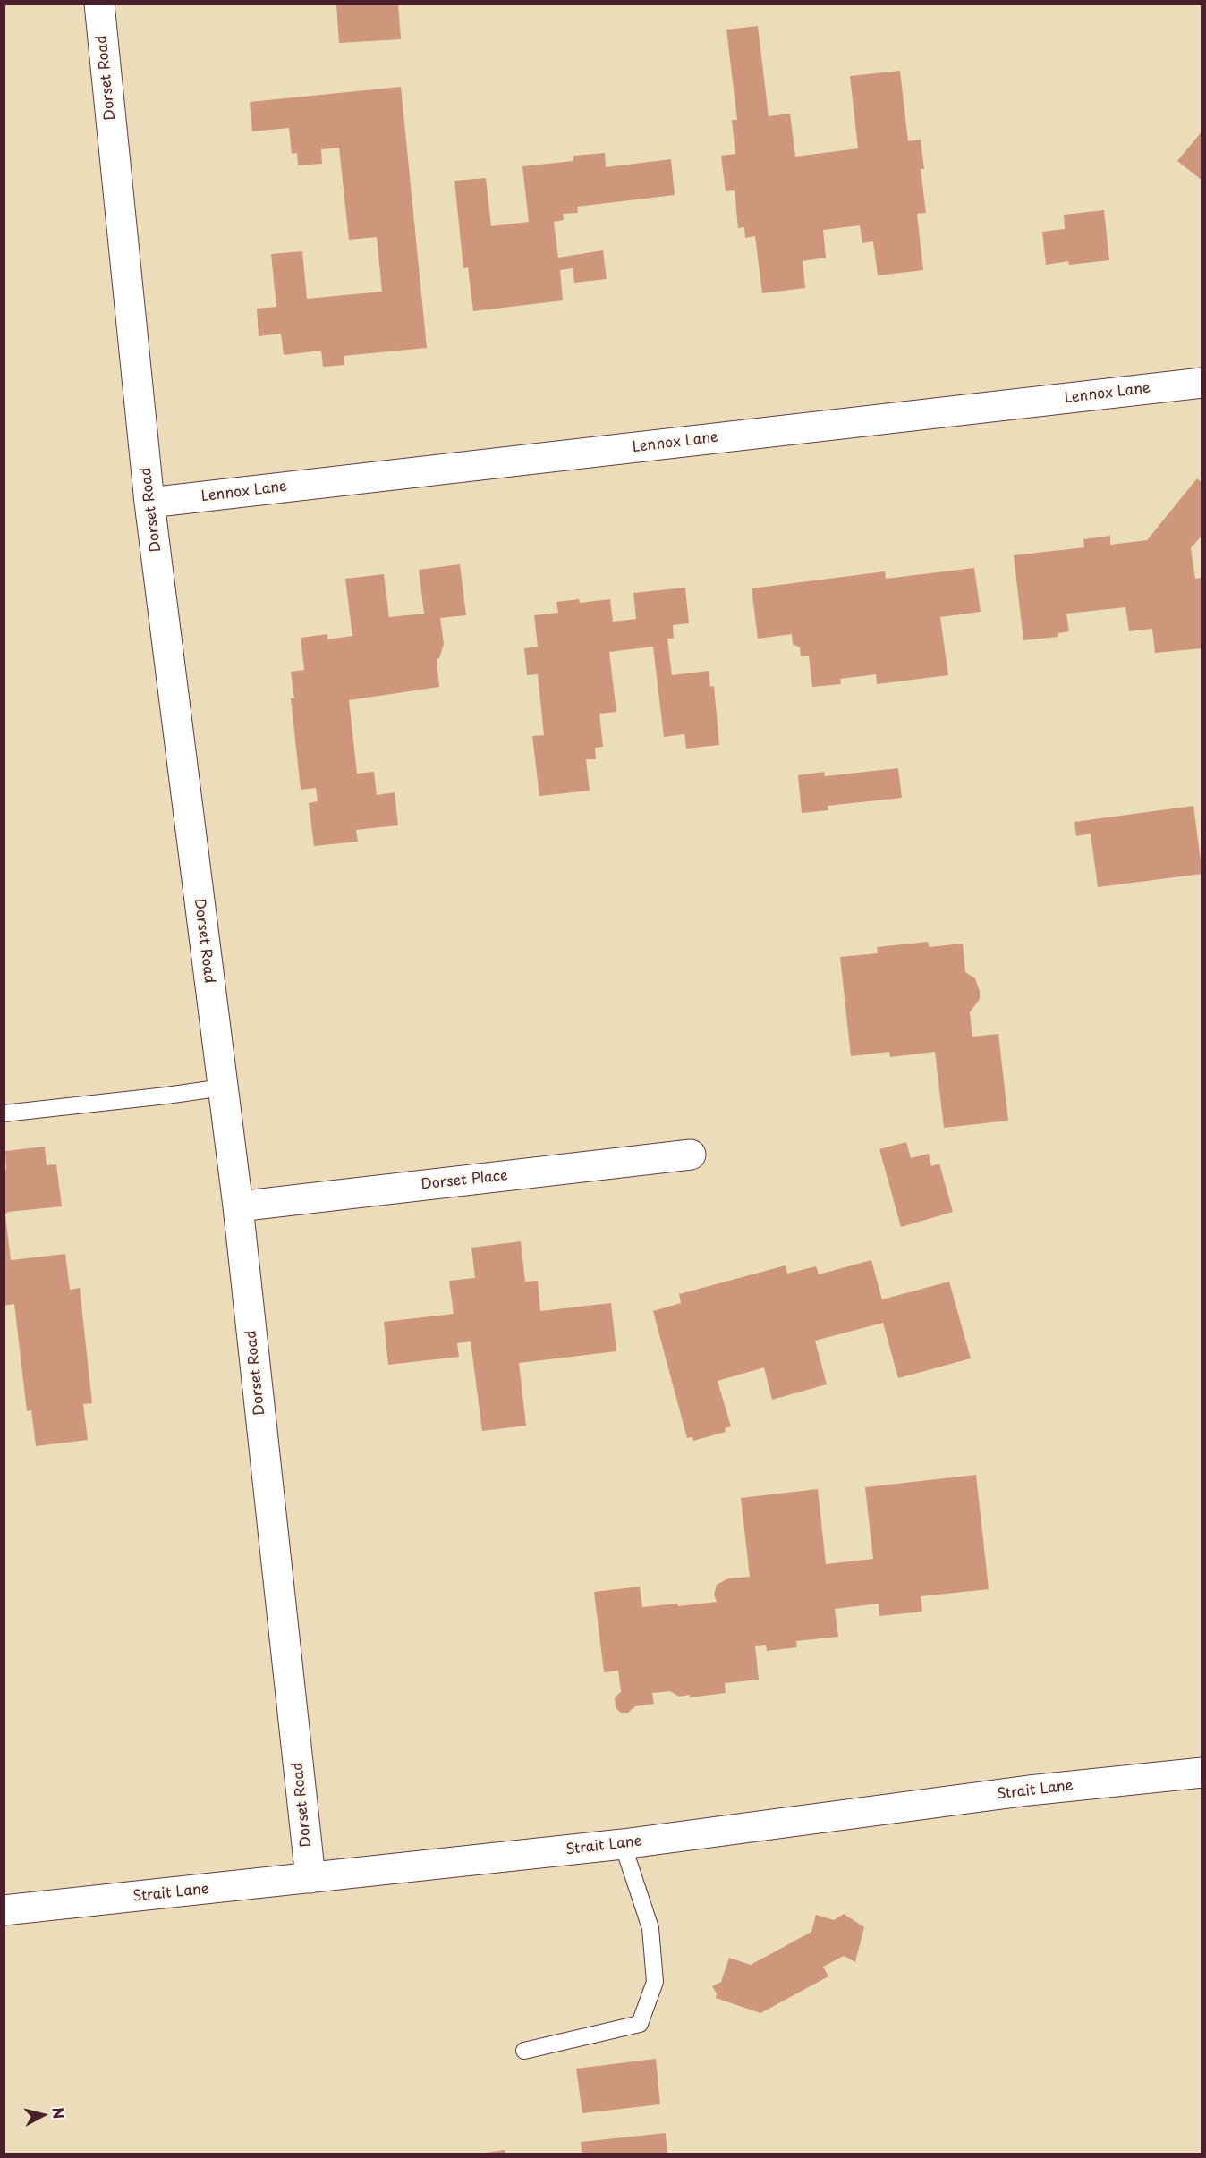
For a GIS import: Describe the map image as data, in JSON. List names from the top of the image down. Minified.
{"streets":{"street":["Dorset Road","Lennox Lane","Dorset Place","Strait Lane"]},"crossings":[["Dorset Road","Lennox Lane"],["Dorset Road","Dorset Place"],["Dorset Road","Strait Lane"]],"north":"right"}
